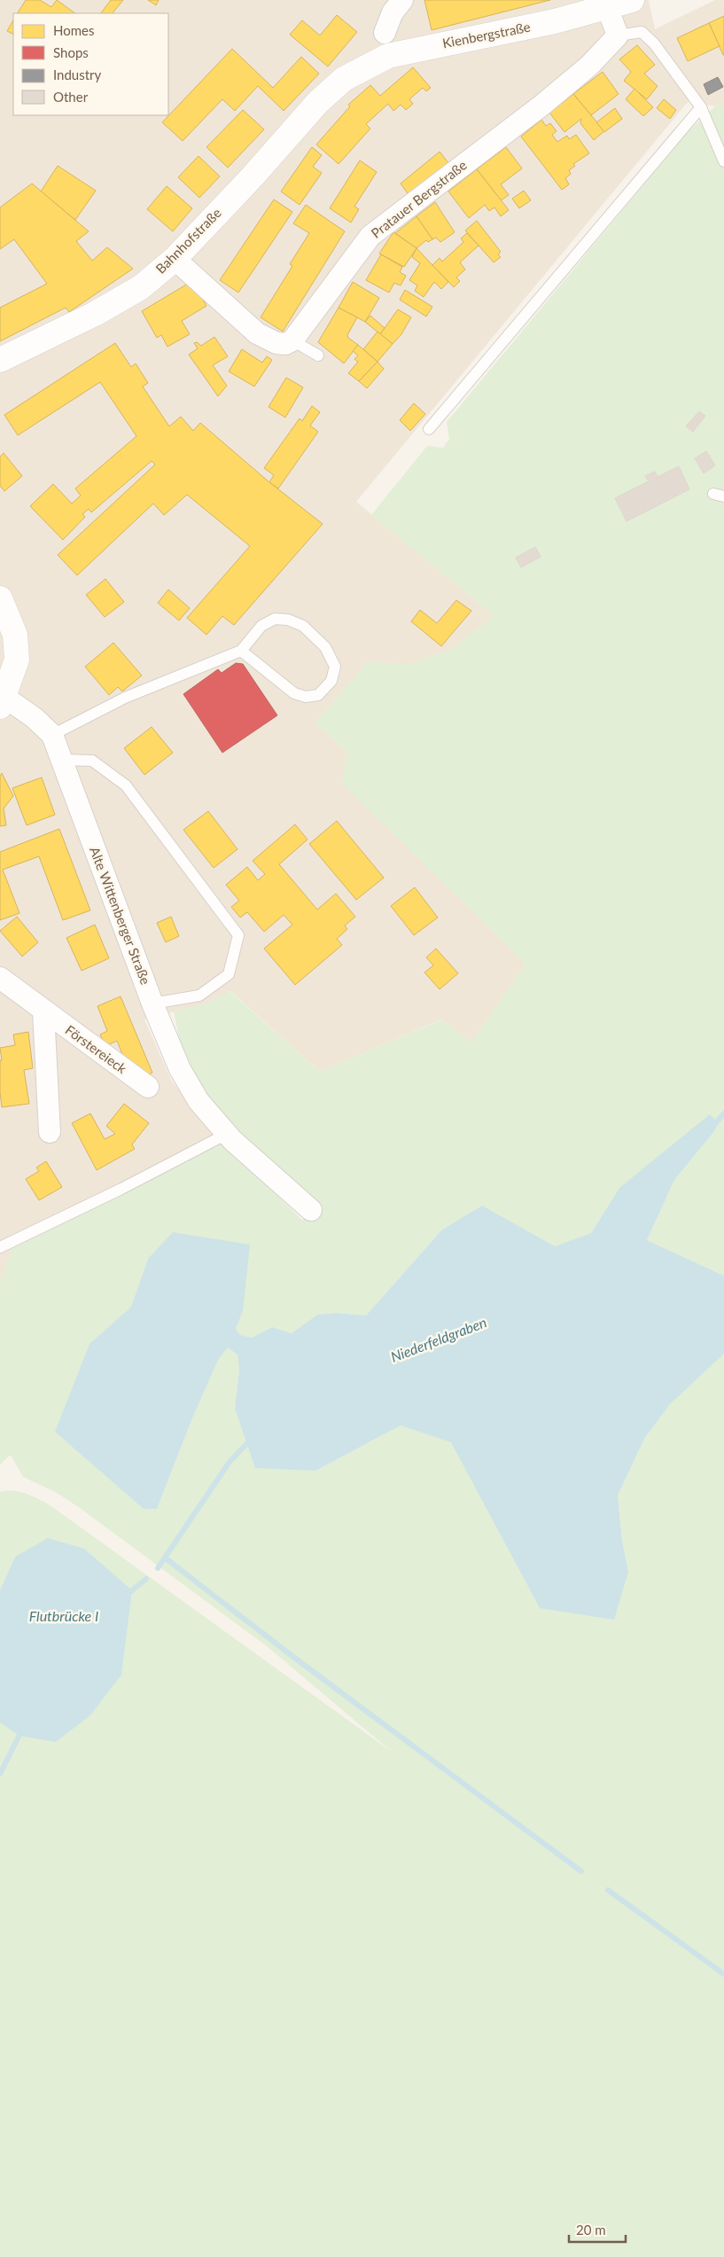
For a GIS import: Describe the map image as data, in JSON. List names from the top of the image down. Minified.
{"streets":{"street":["Kienbergstraße","Pratauer Bergstraße","Bahnhofstraße","Alte Wittenberger Straße","Förstereieck"]},"crossings":[["Kienbergstraße","Bahnhofstraße"]],"water":["Niederfeldgraben","Flutbrücke I"],"legend":["Homes","Shops","Industry","Other"],"scale_bar":"20 m"}
